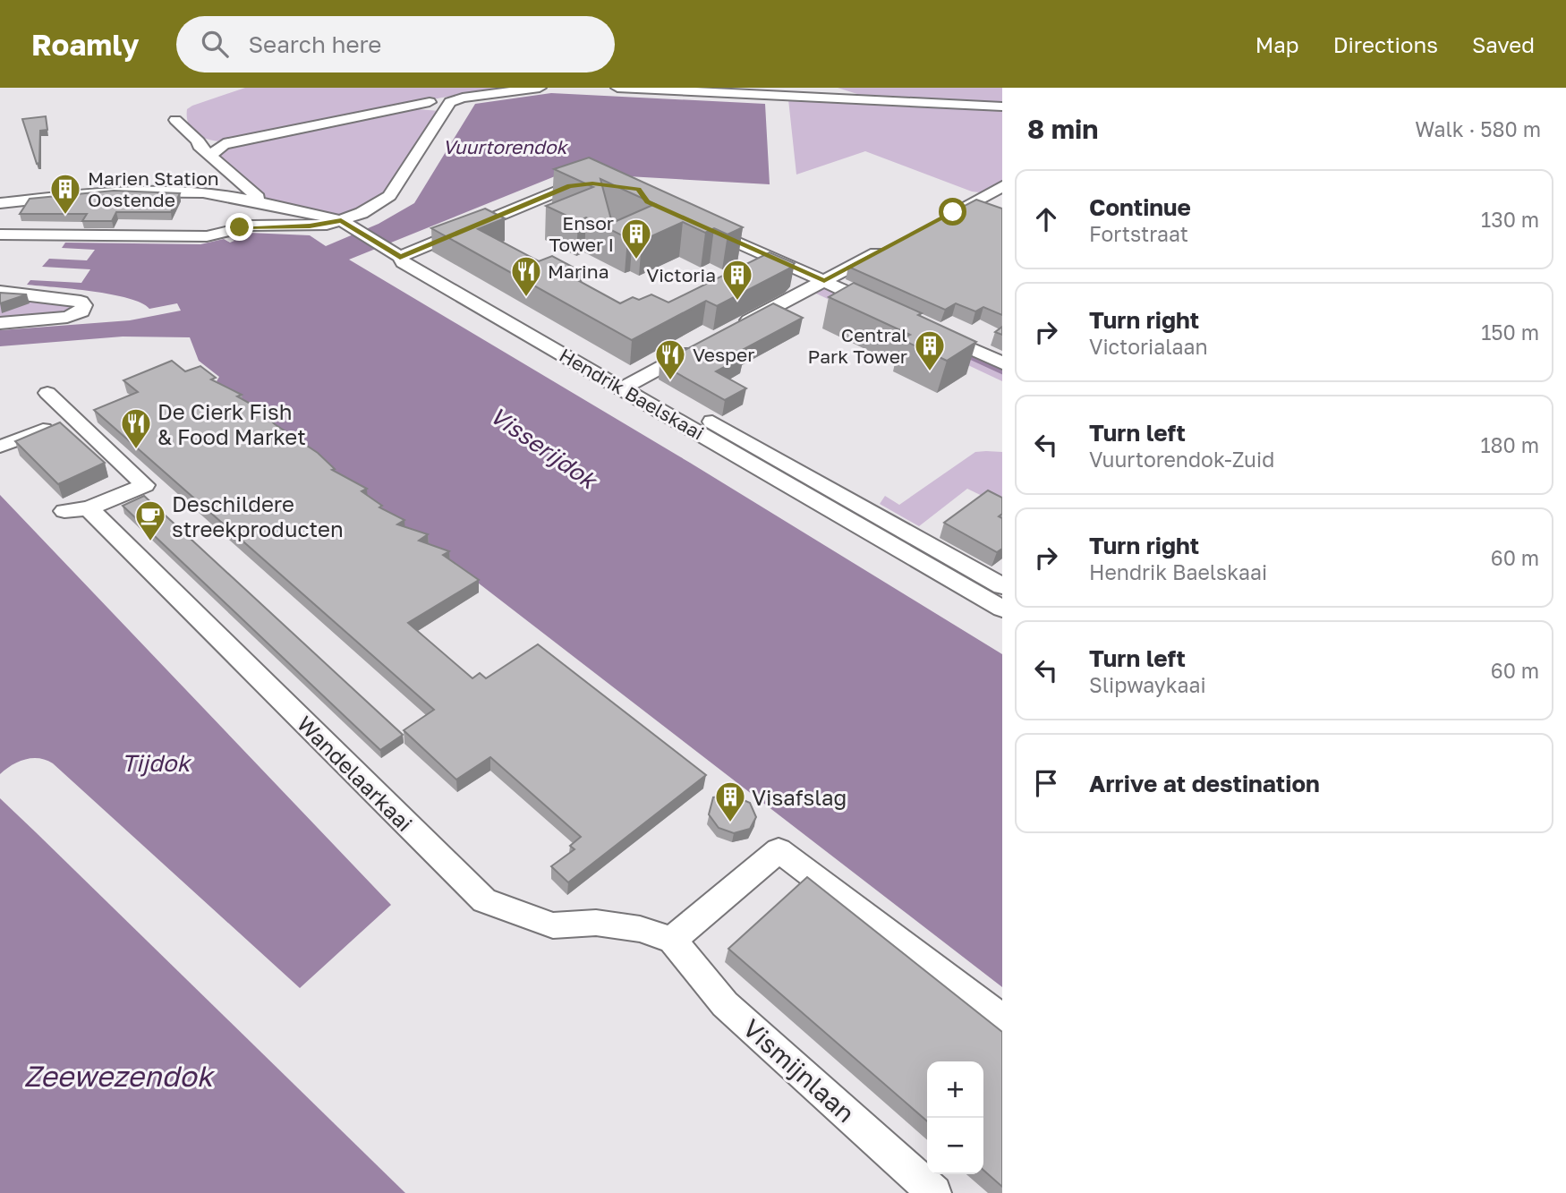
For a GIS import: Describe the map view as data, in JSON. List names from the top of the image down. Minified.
{"streets":{"street":["Hendrik Baelskaai","Wandelaarkaai","Vismijnlaan"]},"crossings":[["Wandelaarkaai","Vismijnlaan"]],"water":["Vuurtorendok","Visserijdok","Tijdok","Zeewezendok"],"places":{"building":["Marien Station Oostende","Ensor Tower I","Victoria","Central Park Tower","Visafslag"],"restaurant":["Marina","Vesper","De Cierk Fish & Food Market"],"cafe":["Deschildere streekproducten"]},"page":{"header":"Roamly","search":"Search here","nav":["Map","Directions","Saved"],"heading":["8 min","Walk · 580 m"],"list":[["Continue","Fortstraat","130 m"],["Turn right","Victorialaan","150 m"],["Turn left","Vuurtorendok-Zuid","180 m"],["Turn right","Hendrik Baelskaai","60 m"],["Turn left","Slipwaykaai","60 m"],"Arrive at destination"],"map_buttons":["+","−"]}}
